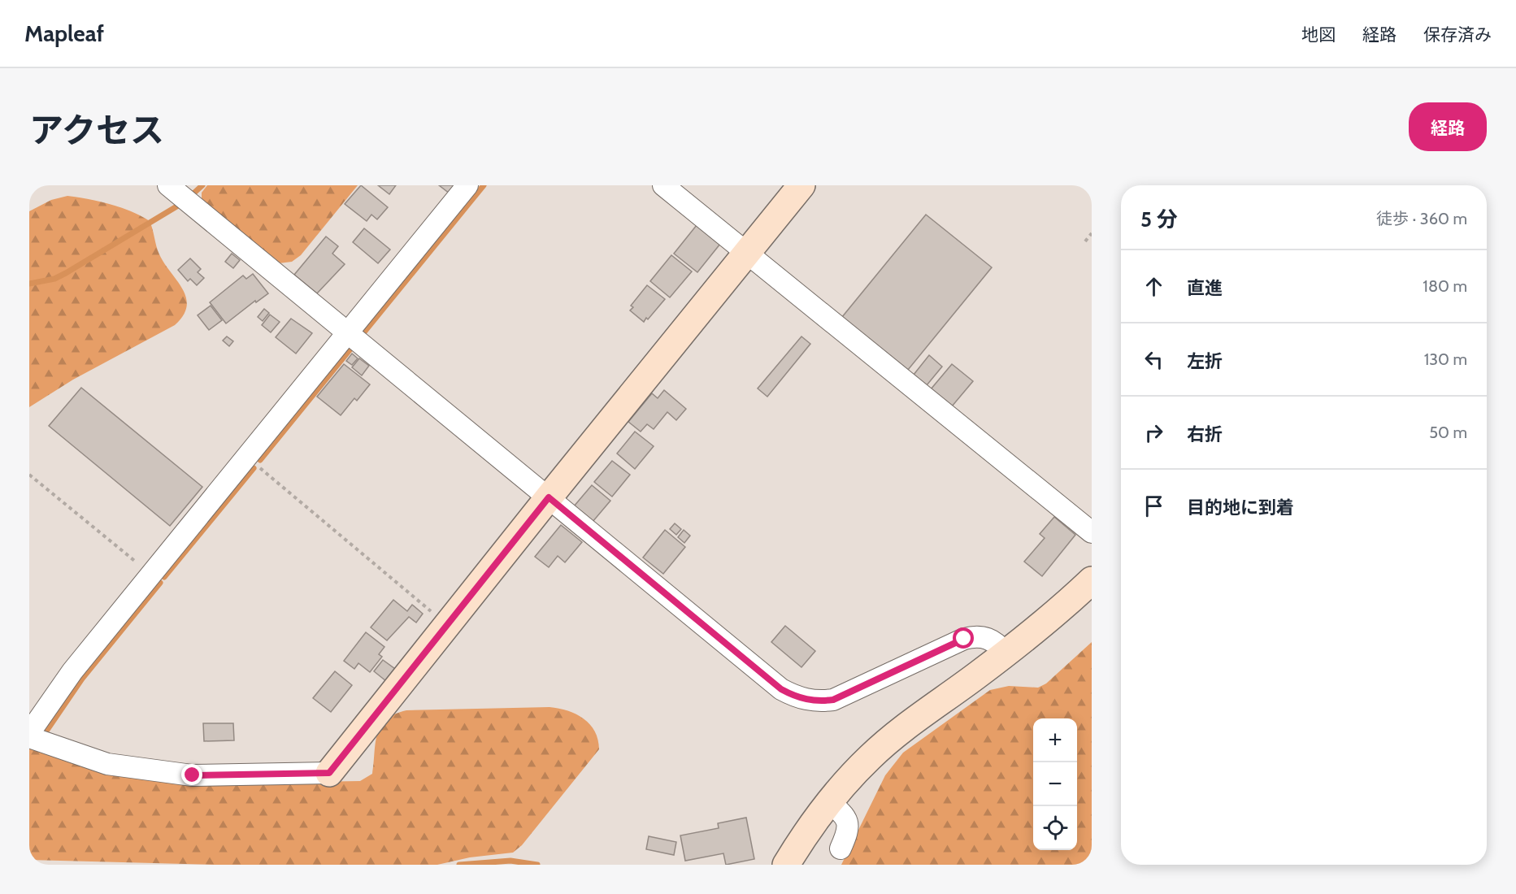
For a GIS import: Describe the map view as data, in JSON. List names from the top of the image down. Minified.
{"page":{"header":"Mapleaf","nav":["地図","経路","保存済み"],"title":"アクセス","buttons":"経路","heading":["5 分","徒歩 · 360 m"],"list":[["直進","180 m"],["左折","130 m"],["右折","50 m"],"目的地に到着"],"map_buttons":["+","−"]}}
